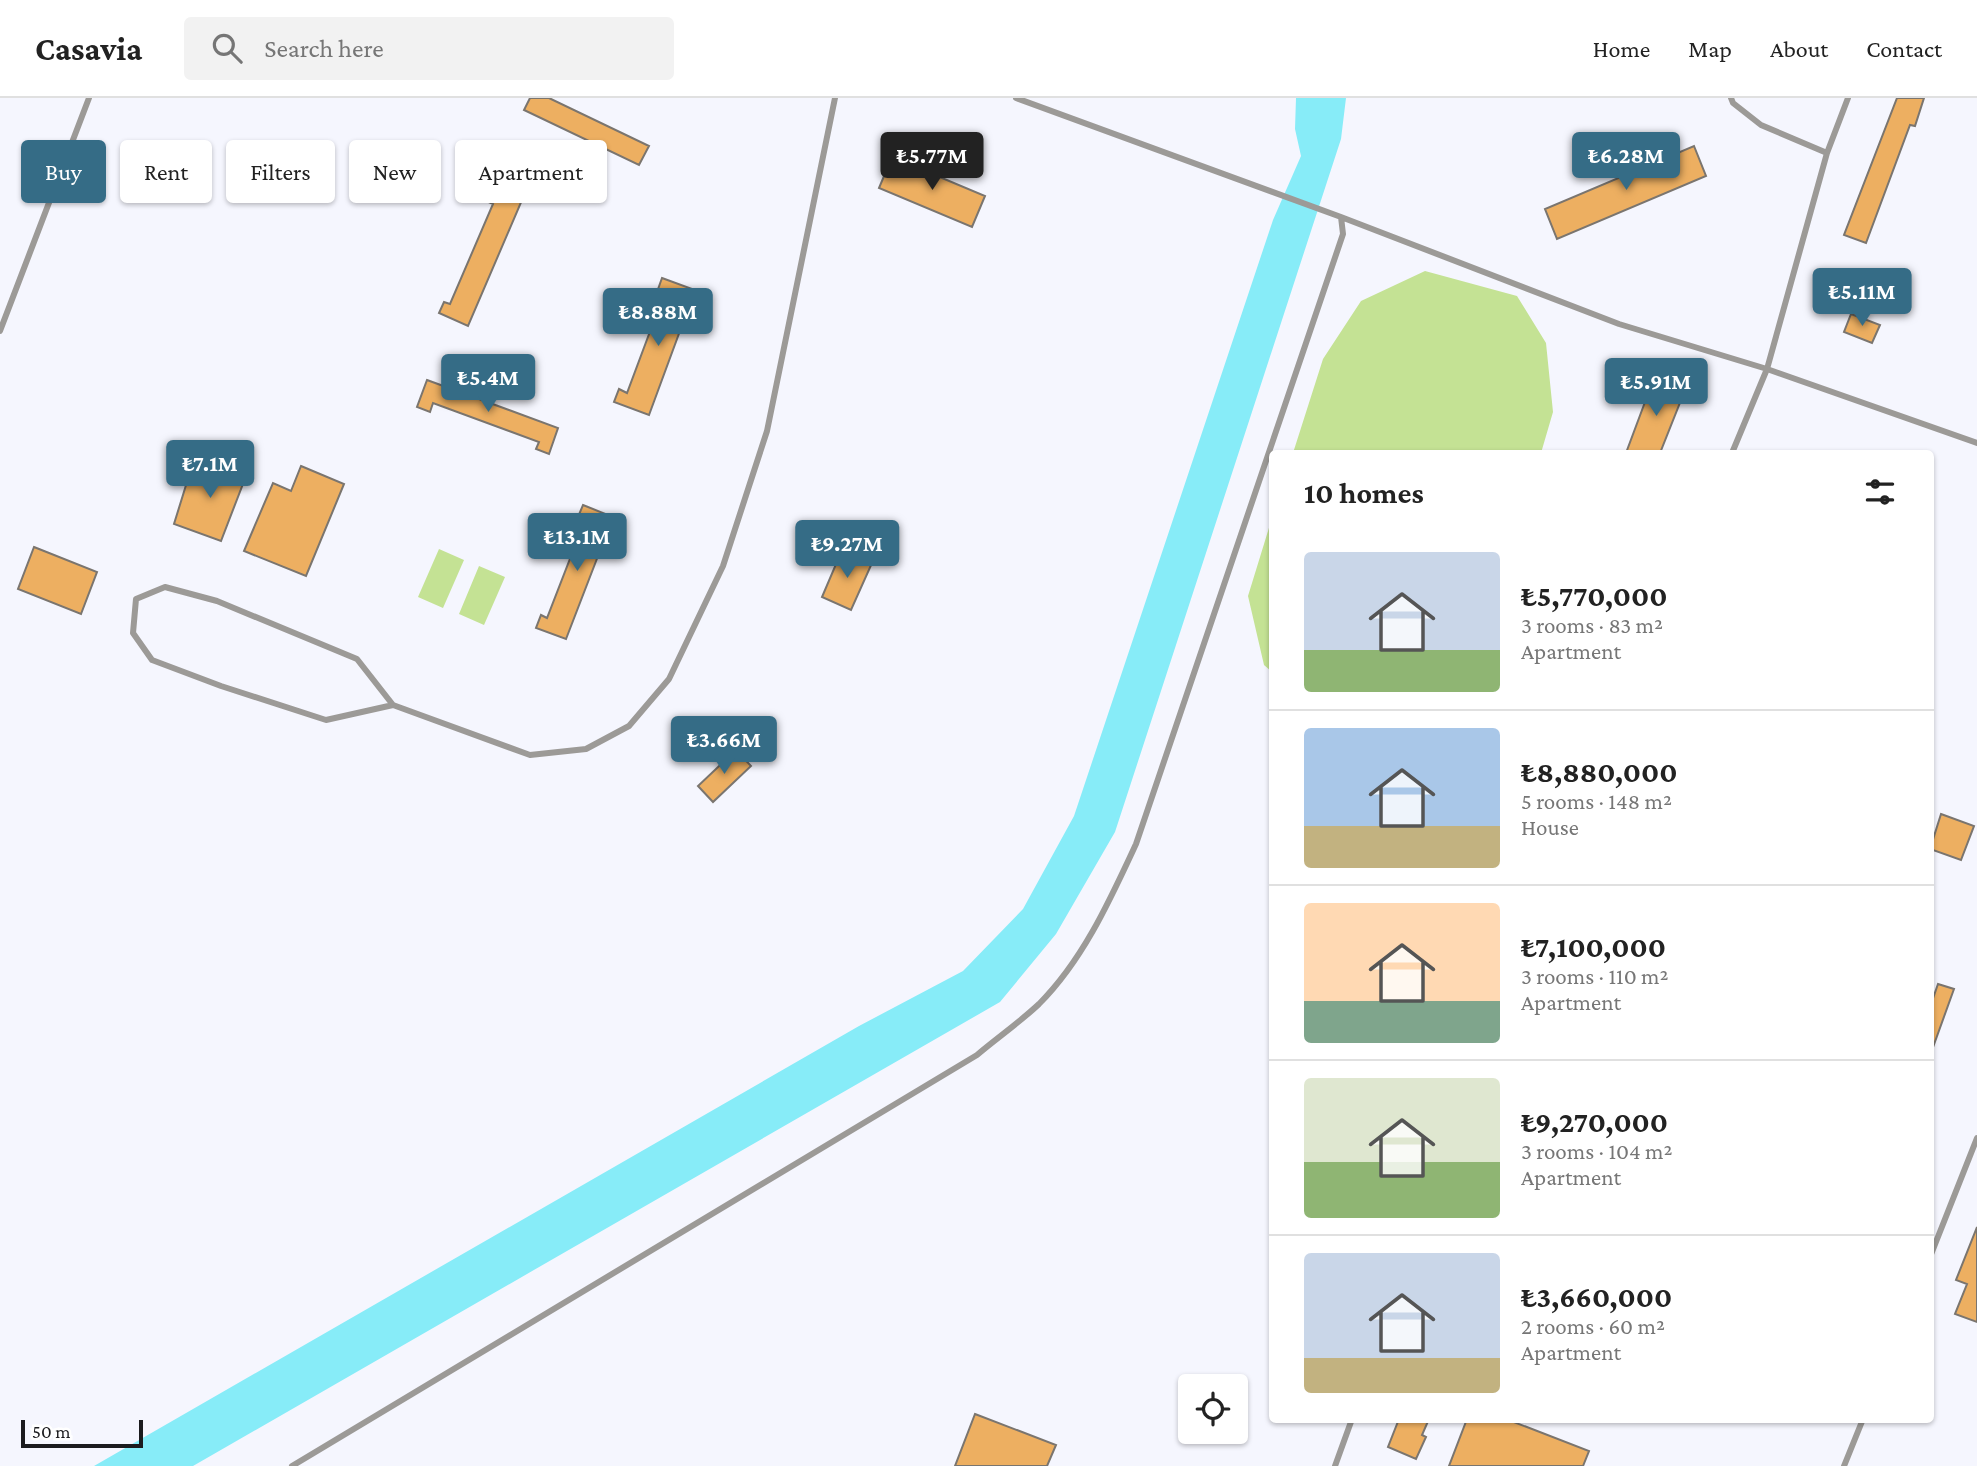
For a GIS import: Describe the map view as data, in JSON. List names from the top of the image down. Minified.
{"scale_bar":"50 m","page":{"header":"Casavia","search":"Search here","nav":["Home","Map","About","Contact"],"price":["₺5.77M","₺6.28M","₺5.11M","₺8.88M","₺5.4M","₺5.91M","₺7.1M","₺13.1M","₺9.27M","₺3.66M"],"chip":["Buy","Rent","Filters","New","Apartment"],"heading":"10 homes","list":[{"name":"₺5,770,000","note":"3 rooms · 83 m² · Apartment"},{"name":"₺8,880,000","note":"5 rooms · 148 m² · House"},{"name":"₺7,100,000","note":"3 rooms · 110 m² · Apartment"},{"name":"₺9,270,000","note":"3 rooms · 104 m² · Apartment"},{"name":"₺3,660,000","note":"2 rooms · 60 m² · Apartment"}],"scale":"50 m"}}
